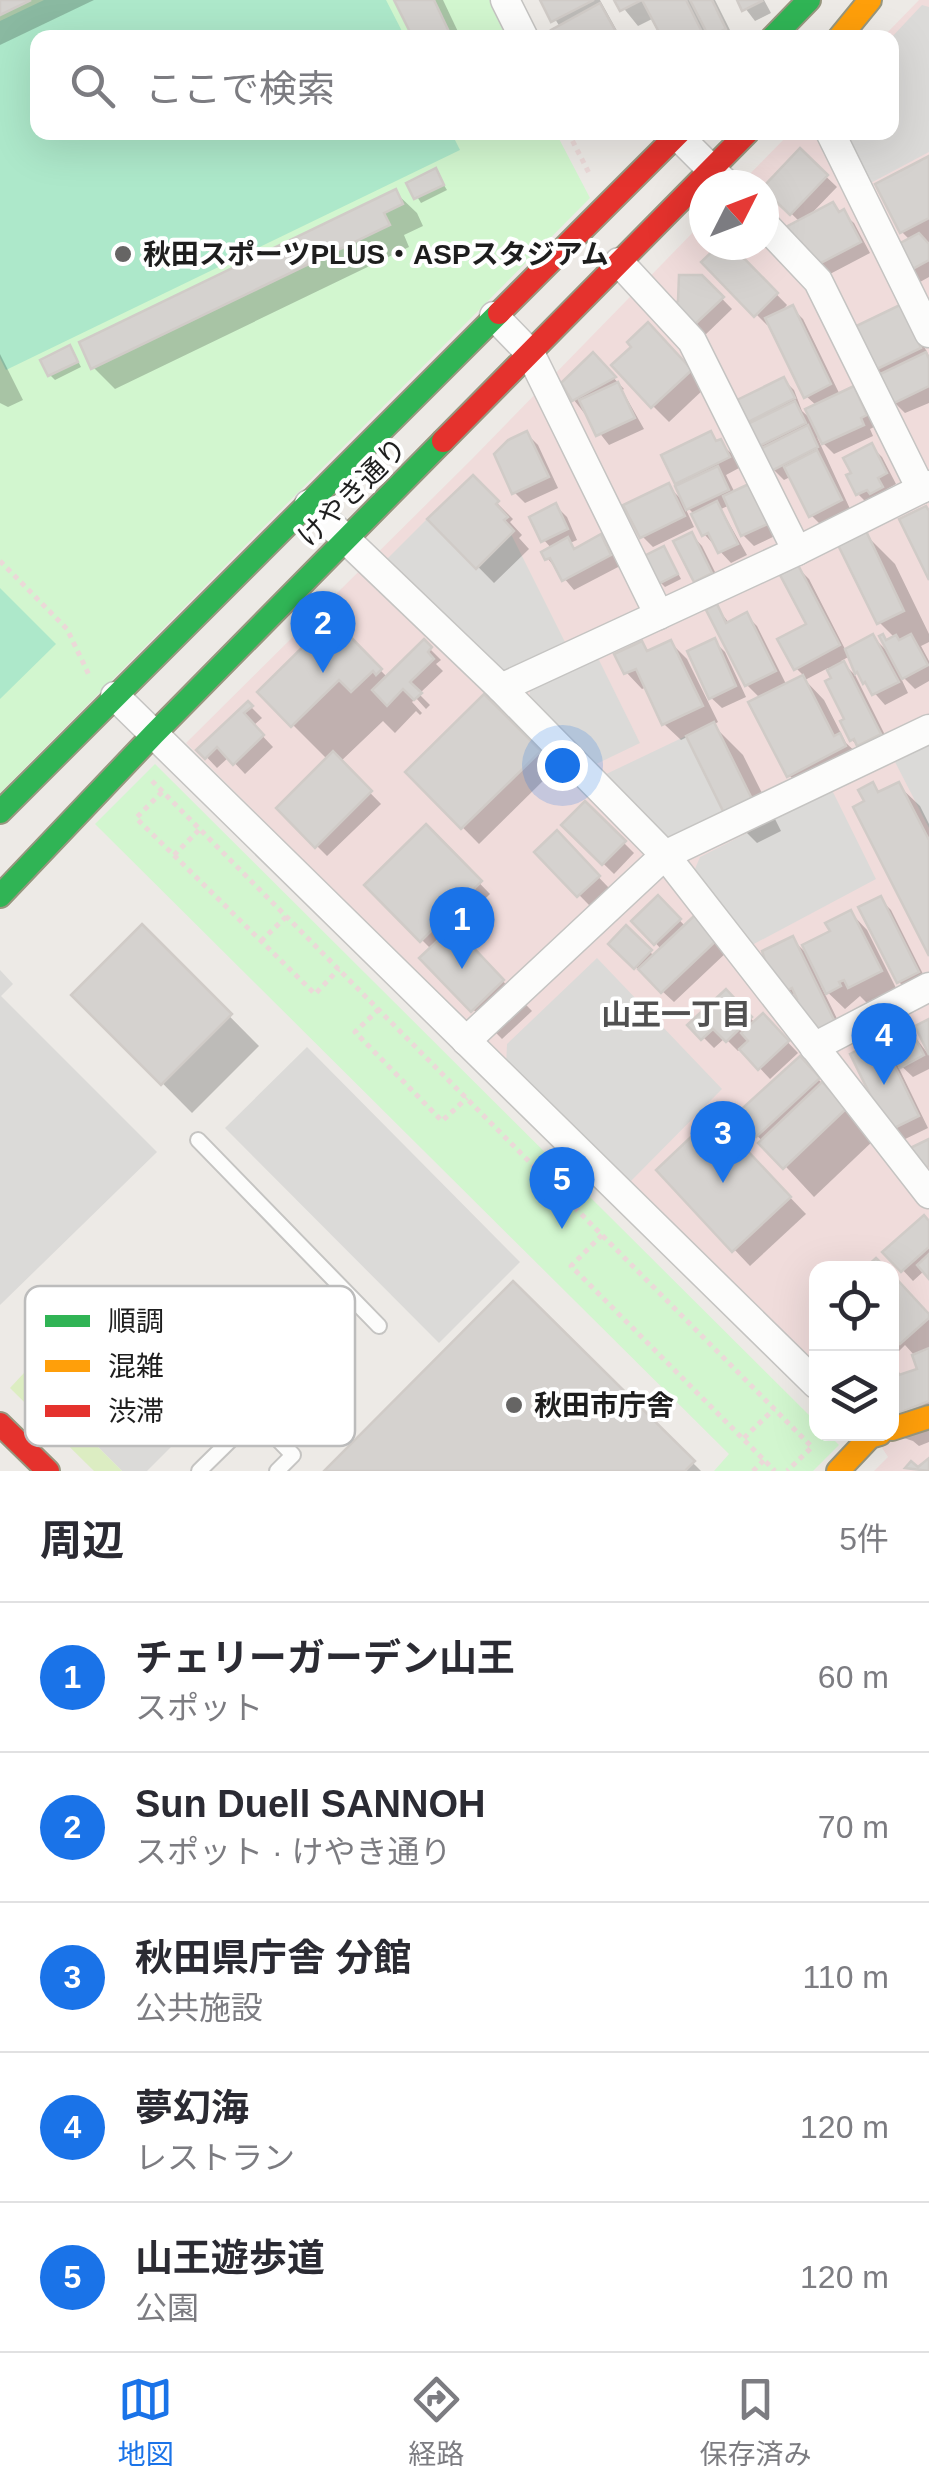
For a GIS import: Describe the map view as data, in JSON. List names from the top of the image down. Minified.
{"streets":{"street":["けやき通り"]},"districts":["山王一丁目"],"places":["秋田スポーツPLUS・ASPスタジアム","秋田市庁舎"],"legend":["順調","混雑","渋滞"],"north":"top right","page":{"search":"ここで検索","pins":["2","1","4","3","5"],"heading":["周辺","5件"],"list":[{"mark":"1","name":"チェリーガーデン山王","note":"スポット","value":"60 m"},{"mark":"2","name":"Sun Duell SANNOH","note":"スポット · けやき通り","value":"70 m"},{"mark":"3","name":"秋田県庁舎 分館","note":"公共施設","value":"110 m"},{"mark":"4","name":"夢幻海","note":"レストラン","value":"120 m"},{"mark":"5","name":"山王遊歩道","note":"公園","value":"120 m"}],"nav":["地図","経路","保存済み"]}}
